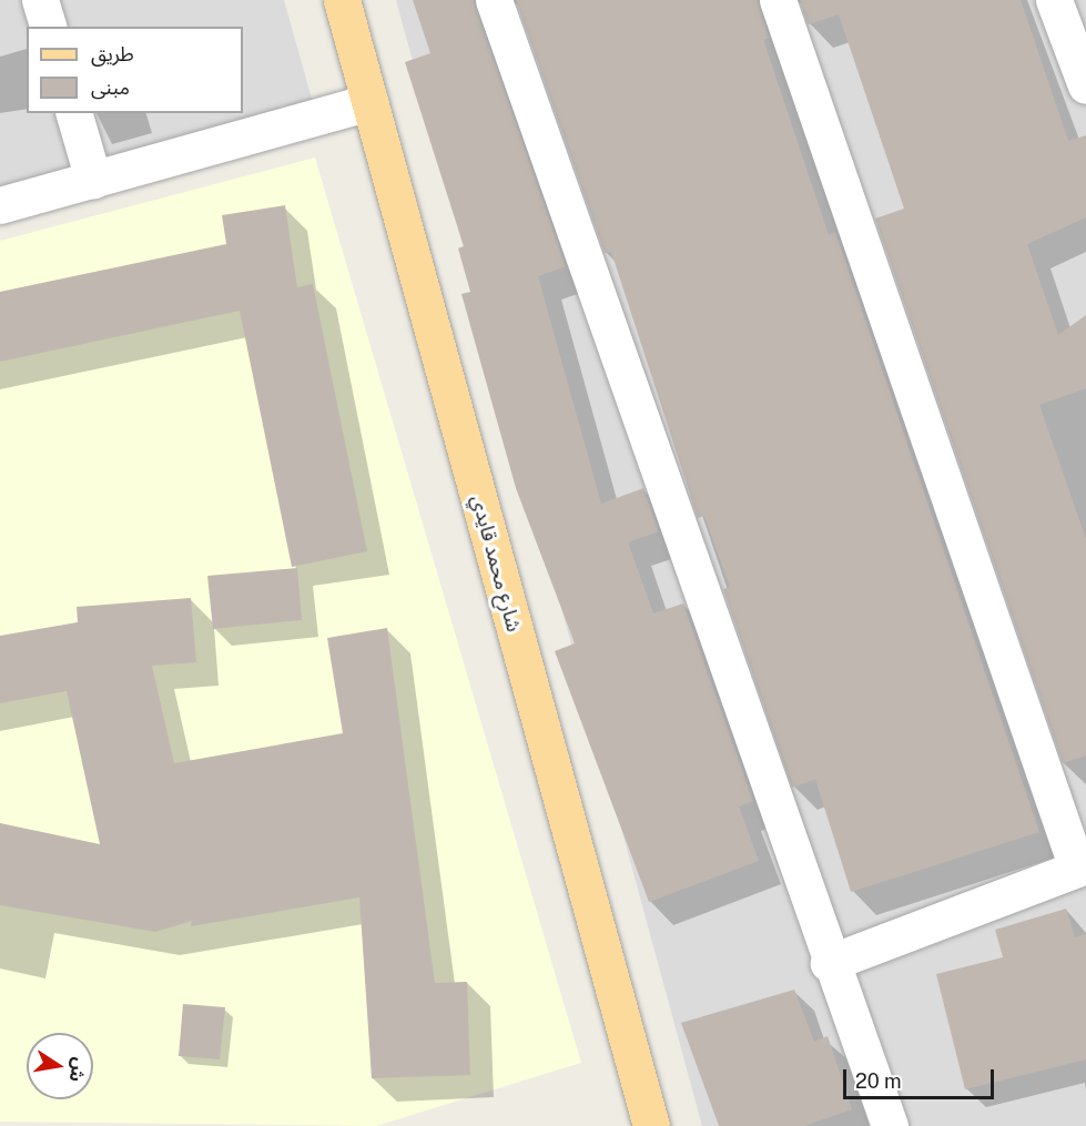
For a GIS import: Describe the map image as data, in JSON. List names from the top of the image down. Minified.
{"streets":{"main road":["شارع محمد قايدي"]},"legend":["طريق","مبنى"],"scale_bar":"20 m","north":"right"}
